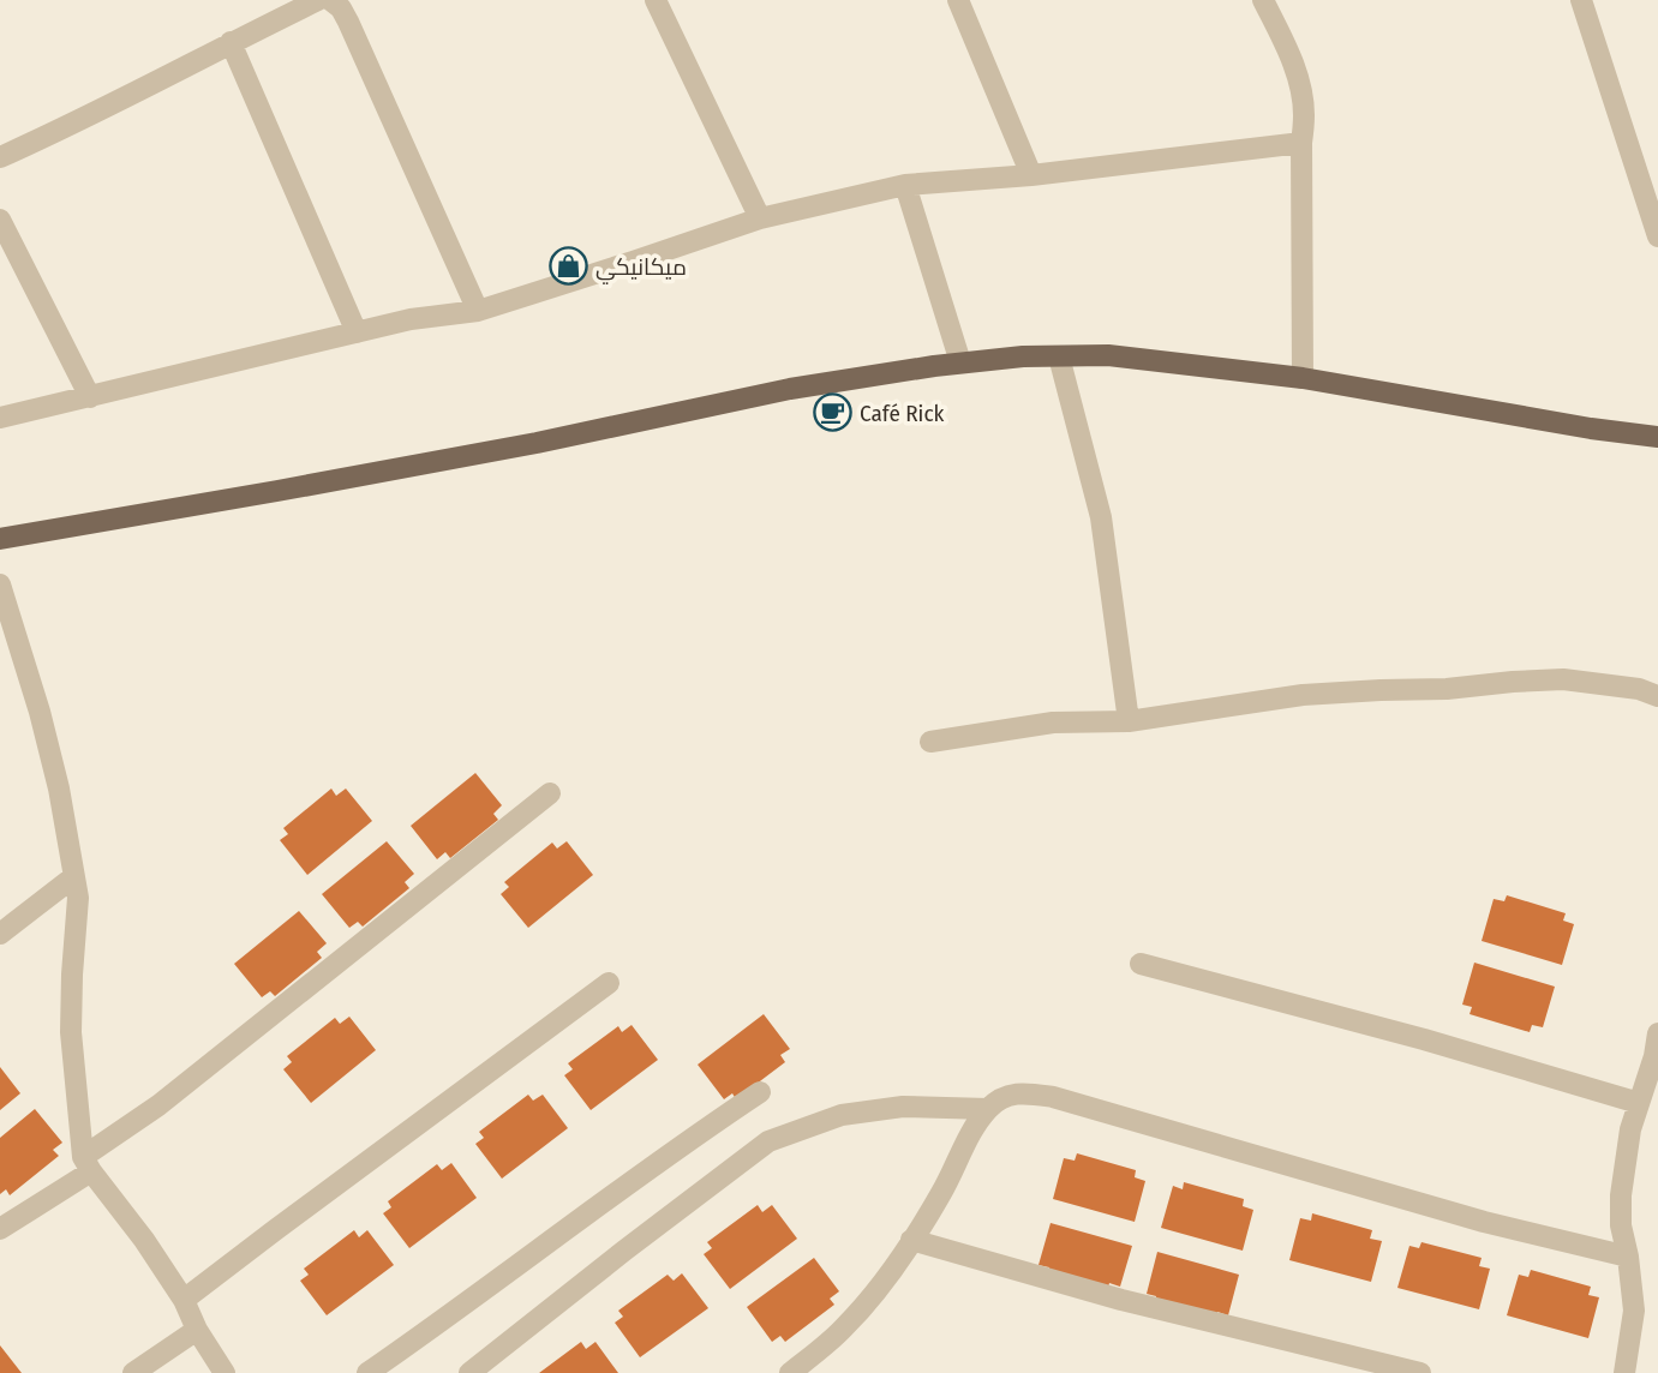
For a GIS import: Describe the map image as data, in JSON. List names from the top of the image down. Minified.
{"places":{"shop":["ميكانيكي"],"cafe":["Café Rick"]}}
